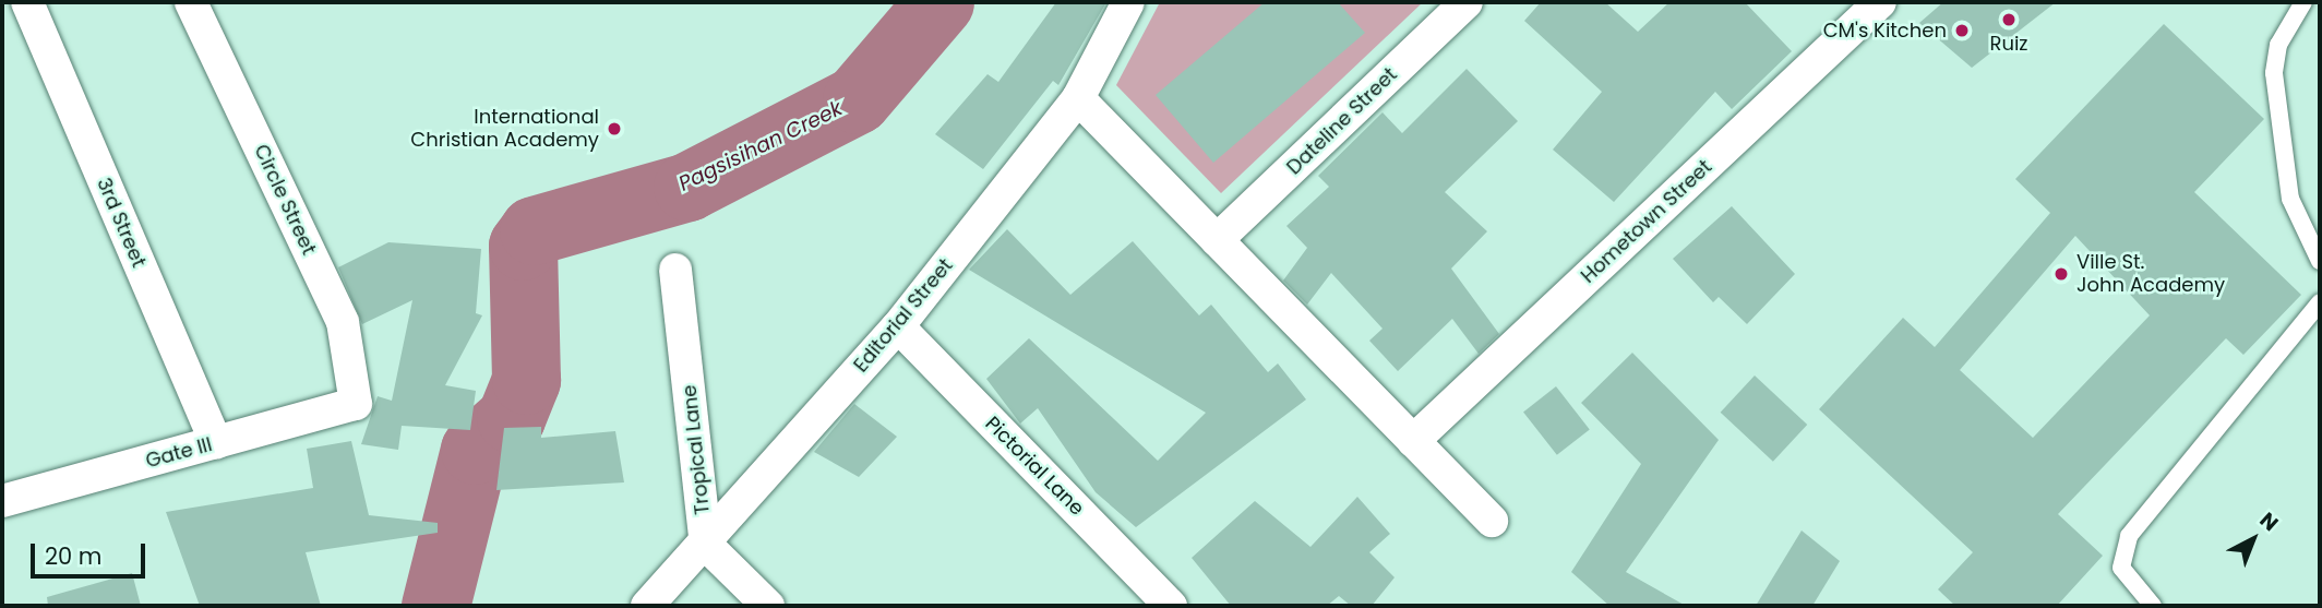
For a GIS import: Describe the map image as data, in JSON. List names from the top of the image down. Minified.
{"streets":{"street":["Dateline Street","Circle Street","Hometown Street","3rd Street","Editorial Street","Tropical Lane","Gate III","Pictorial Lane"]},"crossings":[["Circle Street","Gate III"],["3rd Street","Gate III"],["Editorial Street","Tropical Lane"],["Editorial Street","Pictorial Lane"]],"water":["Pagsisihan Creek"],"places":["Ruiz","CM's Kitchen","International Christian Academy","Ville St. John Academy"],"scale_bar":"20 m","north":"top right"}
